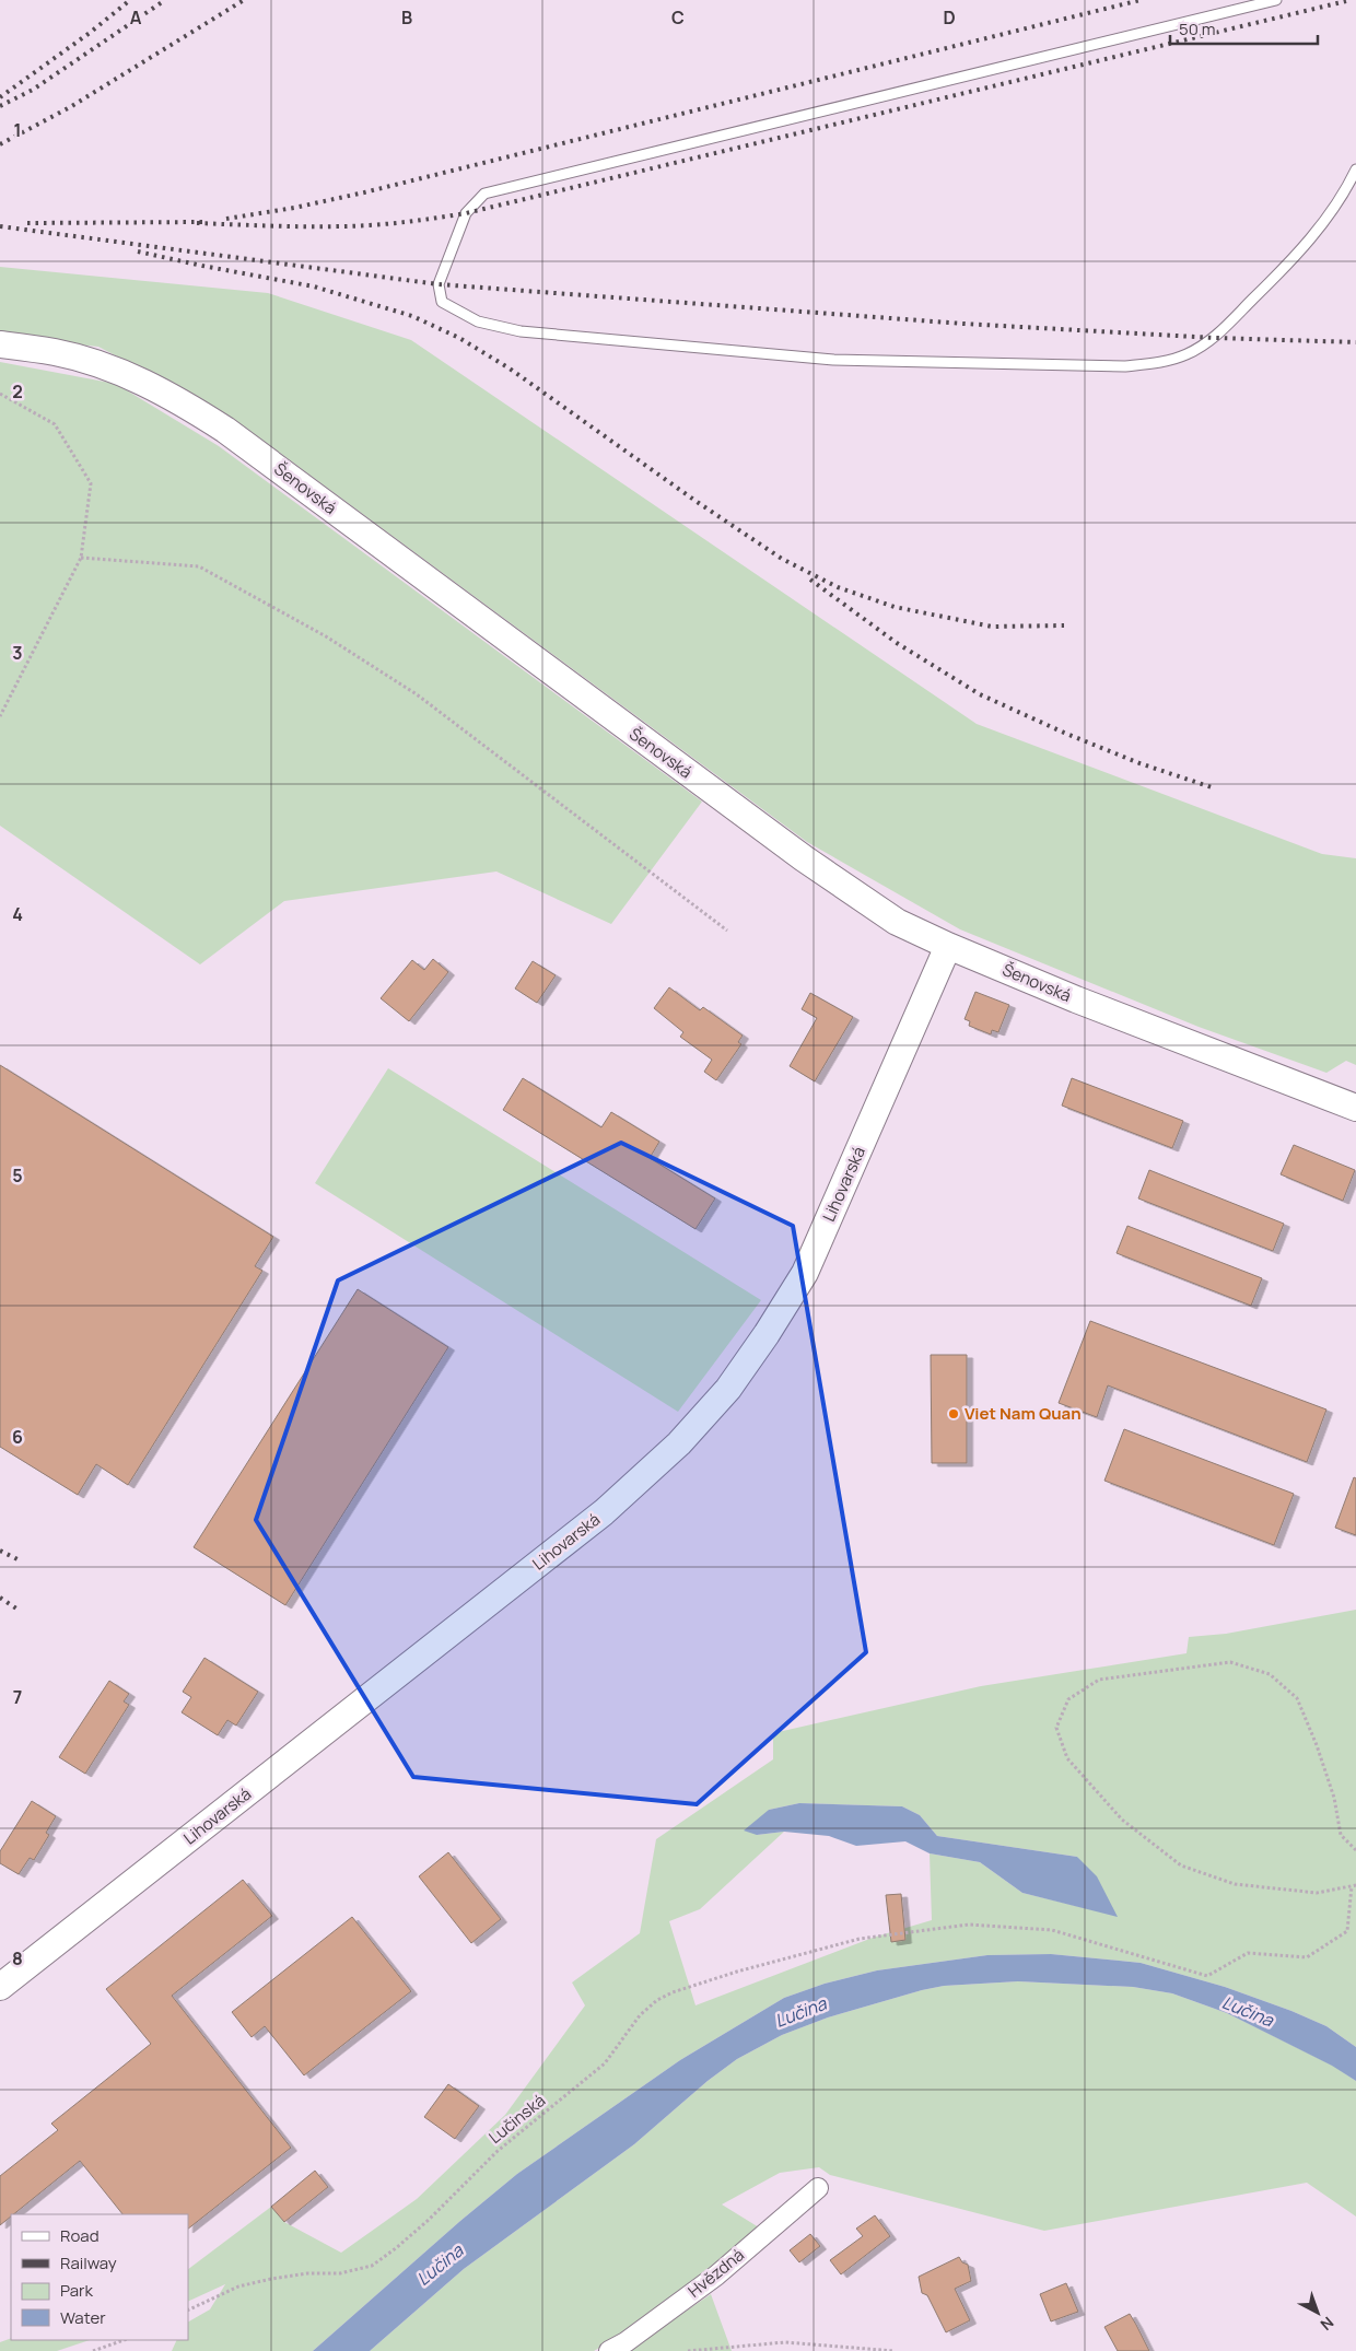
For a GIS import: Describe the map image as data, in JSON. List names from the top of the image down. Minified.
{"streets":{"street":["Šenovská","Lihovarská","Hvězdná"],"path":["Lučinská"]},"crossings":[["Šenovská","Lihovarská"]],"water":["Lučina"],"places":["Viet Nam Quan"],"legend":["Road","Railway","Park","Water"],"scale_bar":"50 m","north":"bottom right","grid":{"columns":["A","B","C","D"],"rows":["1","2","3","4","5","6","7","8"]}}
